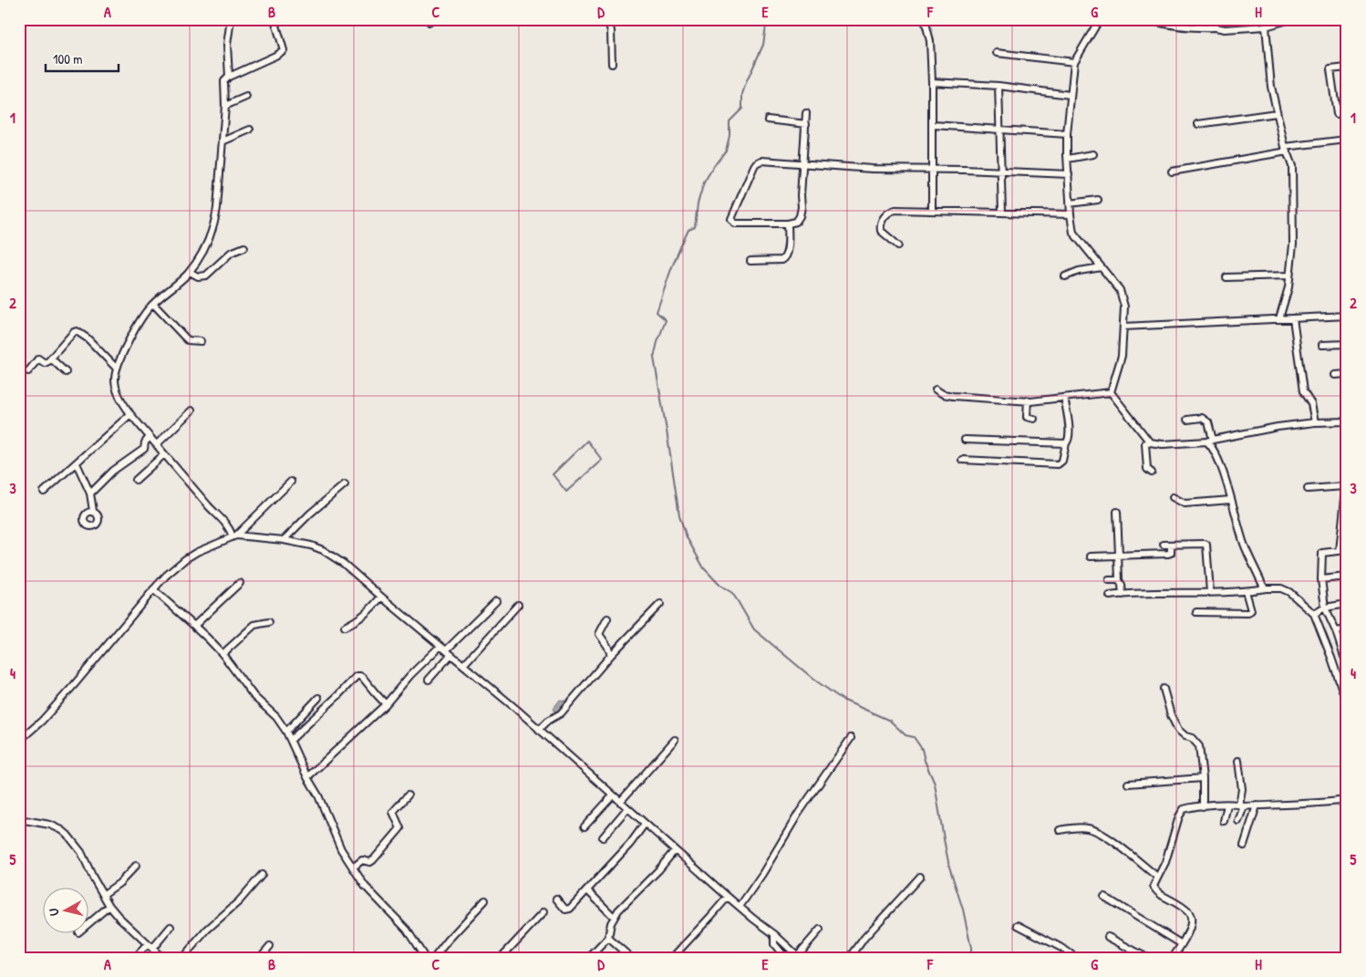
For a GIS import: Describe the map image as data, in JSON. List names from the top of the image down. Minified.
{"scale_bar":"100 m","north":"left","grid":{"columns":["A","B","C","D","E","F","G","H"],"rows":["1","2","3","4","5"]}}
